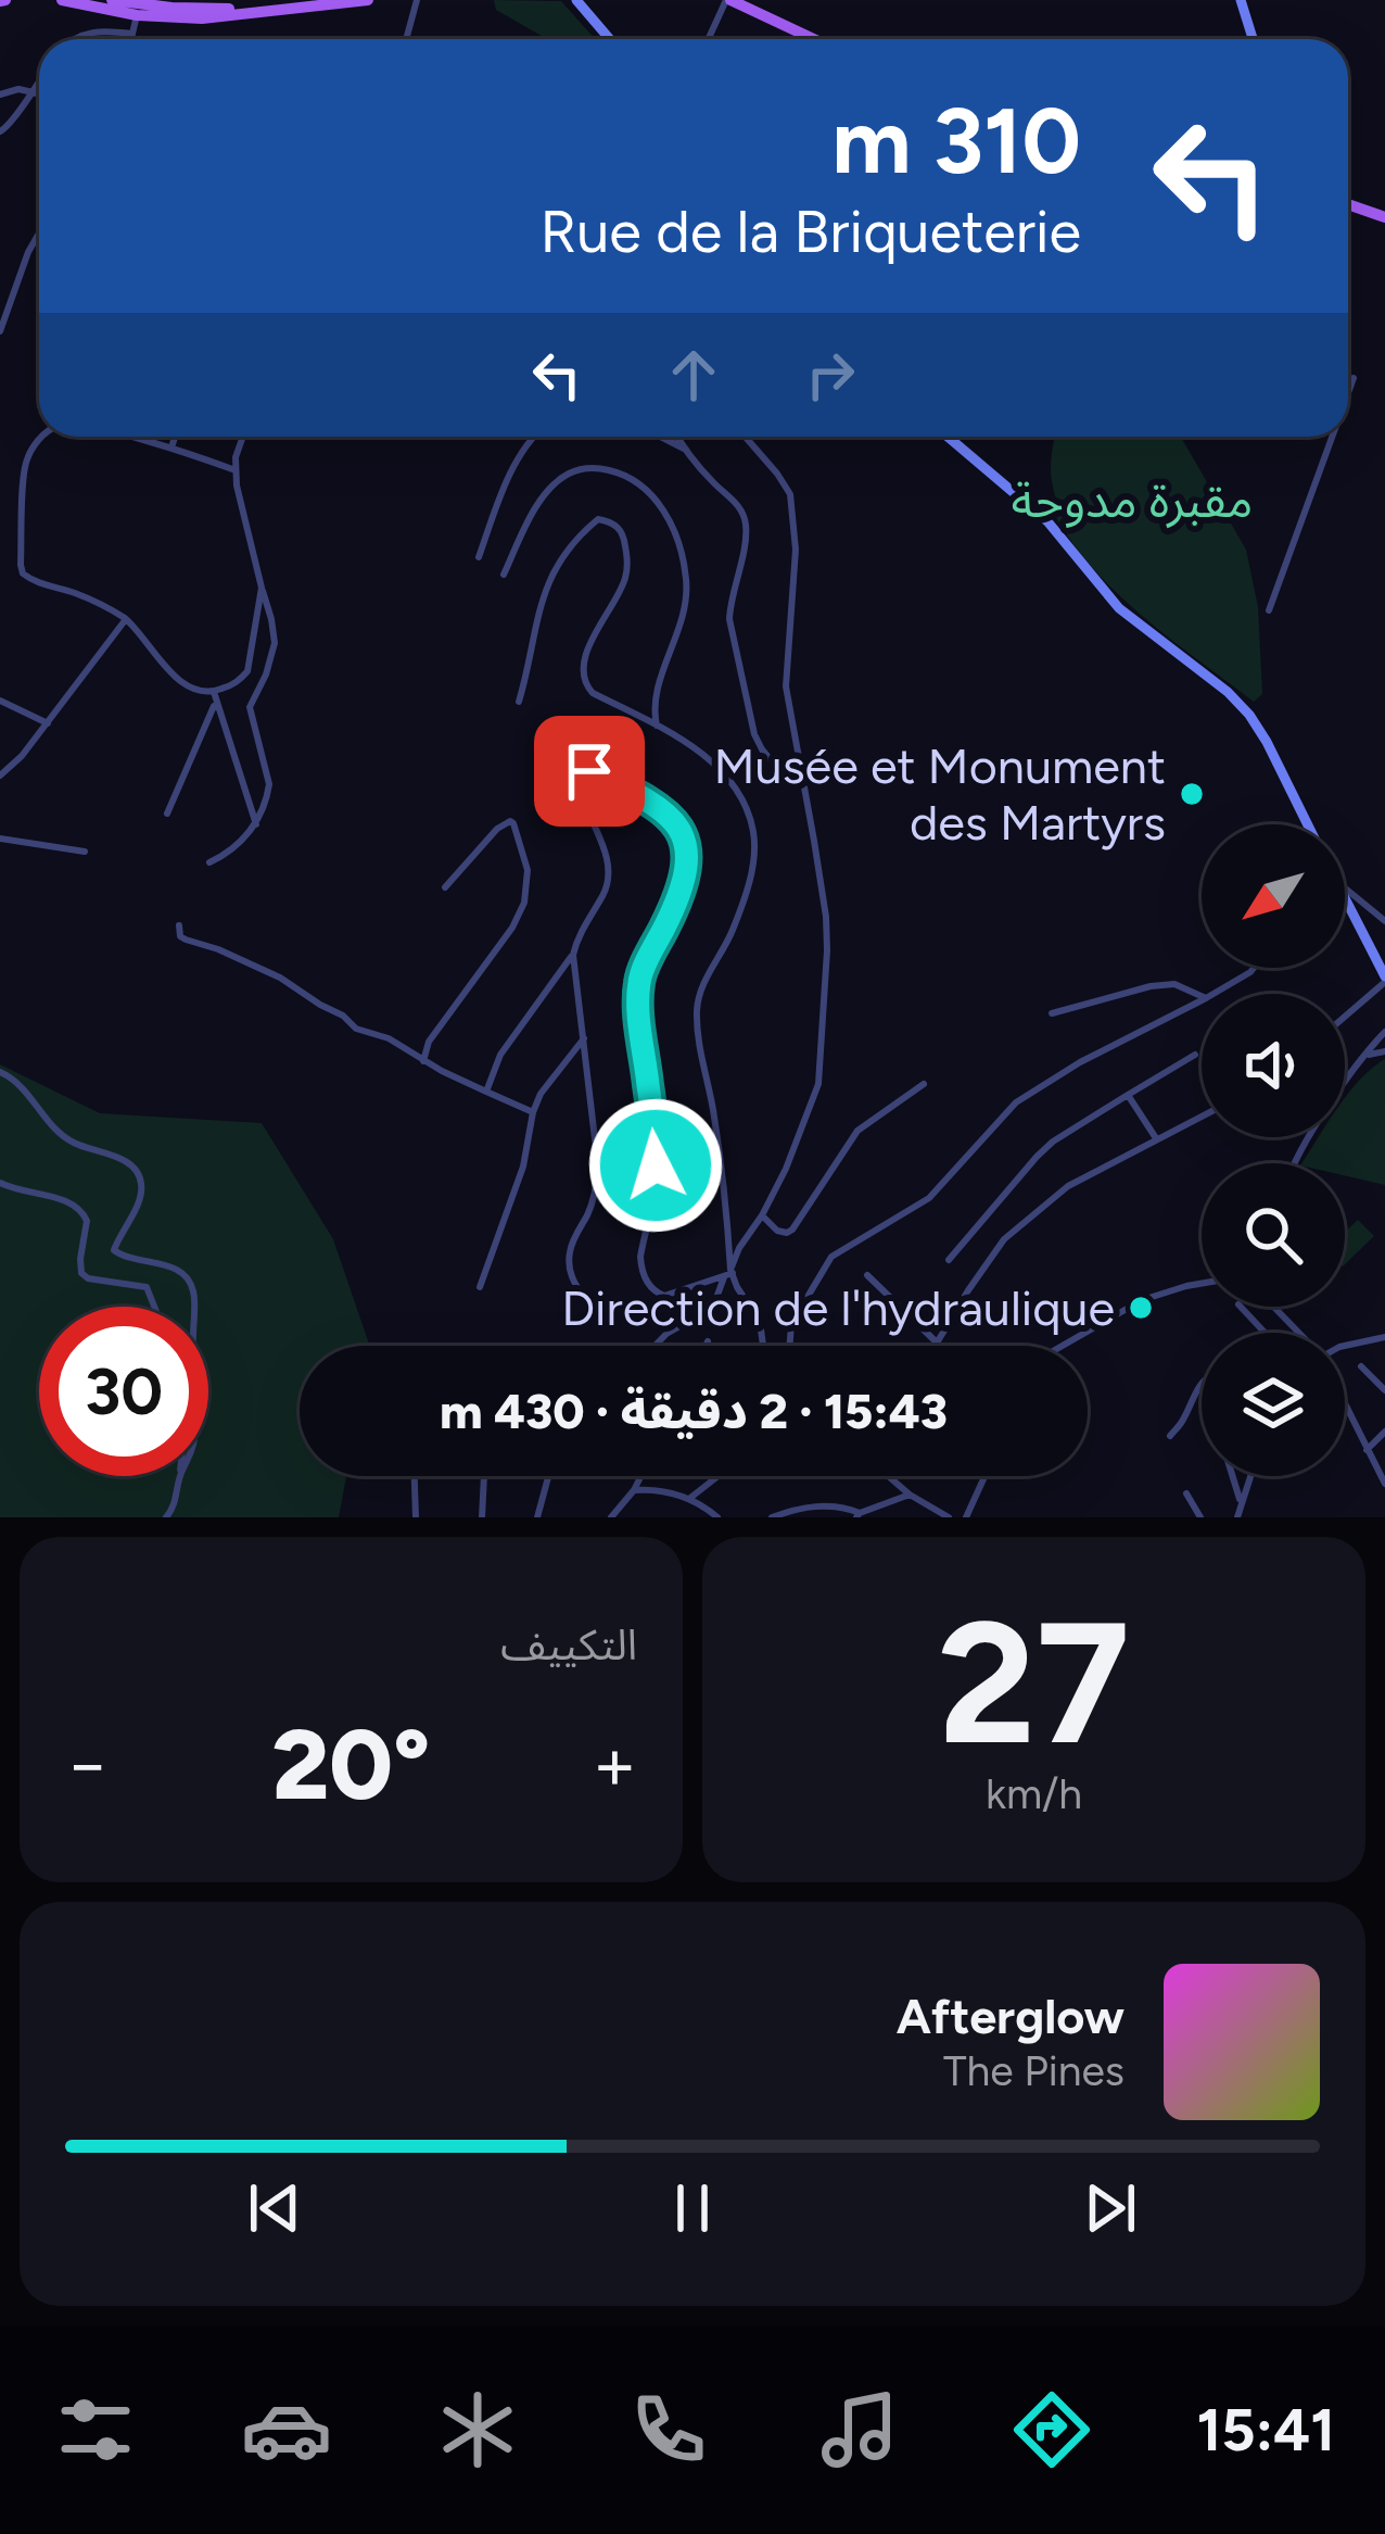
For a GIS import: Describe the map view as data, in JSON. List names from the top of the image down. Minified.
{"parks":["مقبرة مدوحة"],"places":["Musée et Monument des Martyrs","Direction de l'hydraulique"],"north":"bottom left","page":{"turn":["310 m","Rue de la Briqueterie"],"limit":"30","trip":"15:43 · 2 دقيقة · 430 m","tile":[["27","km/h"],"التكييف"],"heat":["−","20°","+"],"song":["Afterglow","The Pines"],"tabs":"15:41"}}
